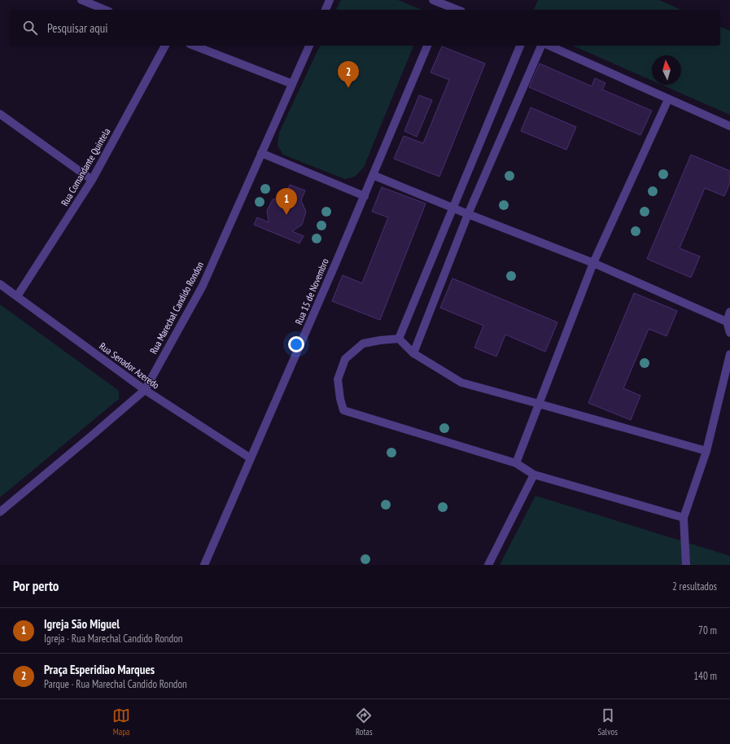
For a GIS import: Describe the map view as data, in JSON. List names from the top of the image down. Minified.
{"streets":{"street":["Rua Comandante Quintela","Rua 15 de Novembro","Rua Marechal Candido Rondon","Rua Senador Azeredo"]},"crossings":[["Rua Comandante Quintela","Rua Senador Azeredo"],["Rua 15 de Novembro","Rua Senador Azeredo"],["Rua Marechal Candido Rondon","Rua Senador Azeredo"]],"north":"top","page":{"search":"Pesquisar aqui","pins":["2","1"],"heading":["Por perto","2 resultados"],"list":[{"mark":"1","name":"Igreja São Miguel","note":"Igreja · Rua Marechal Candido Rondon","value":"70 m"},{"mark":"2","name":"Praça Esperidiao Marques","note":"Parque · Rua Marechal Candido Rondon","value":"140 m"}],"nav":["Mapa","Rotas","Salvos"]}}
